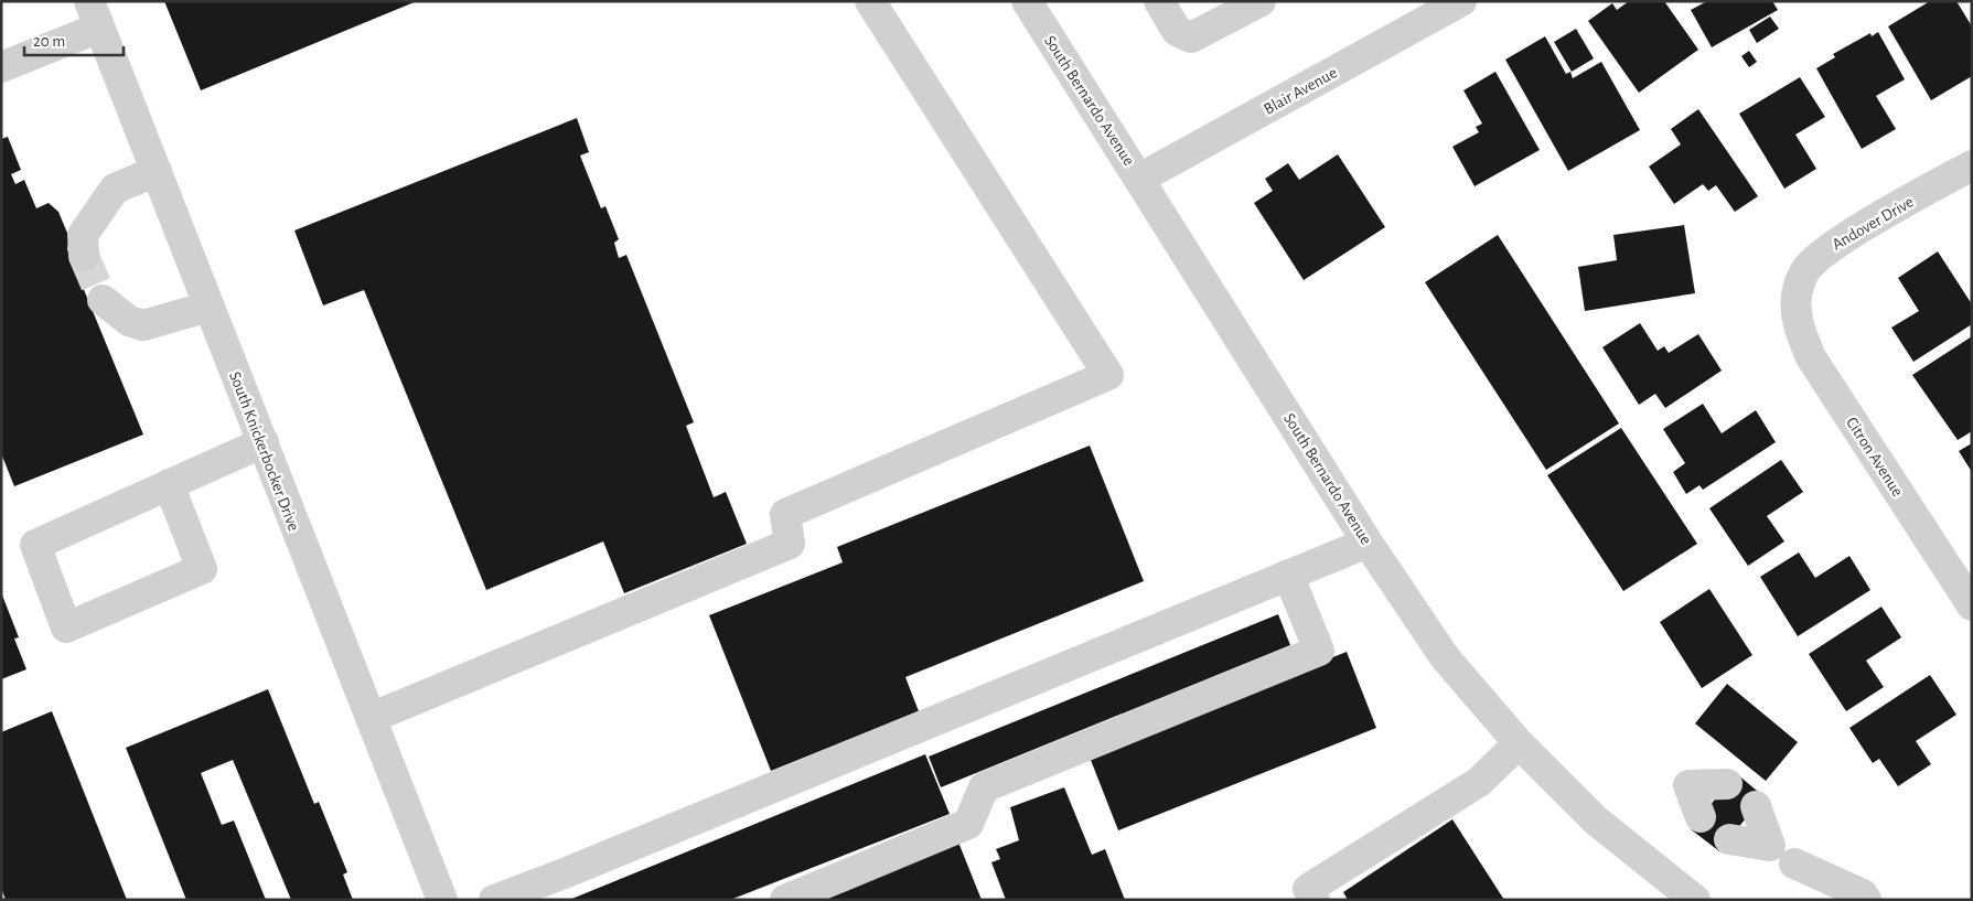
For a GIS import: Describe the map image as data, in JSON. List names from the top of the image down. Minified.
{"streets":{"street":["Blair Avenue","South Bernardo Avenue","Andover Drive","South Knickerbocker Drive","Citron Avenue"]},"crossings":[["Blair Avenue","South Bernardo Avenue"],["Andover Drive","Citron Avenue"]],"scale_bar":"20 m"}
